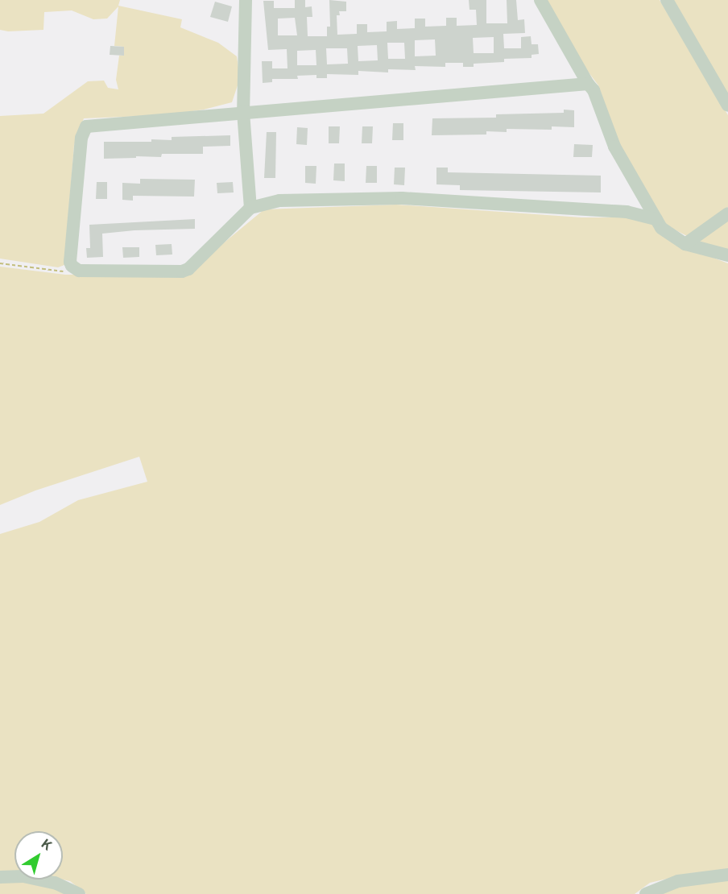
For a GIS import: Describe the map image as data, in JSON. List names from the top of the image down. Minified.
{"north":"top right"}
